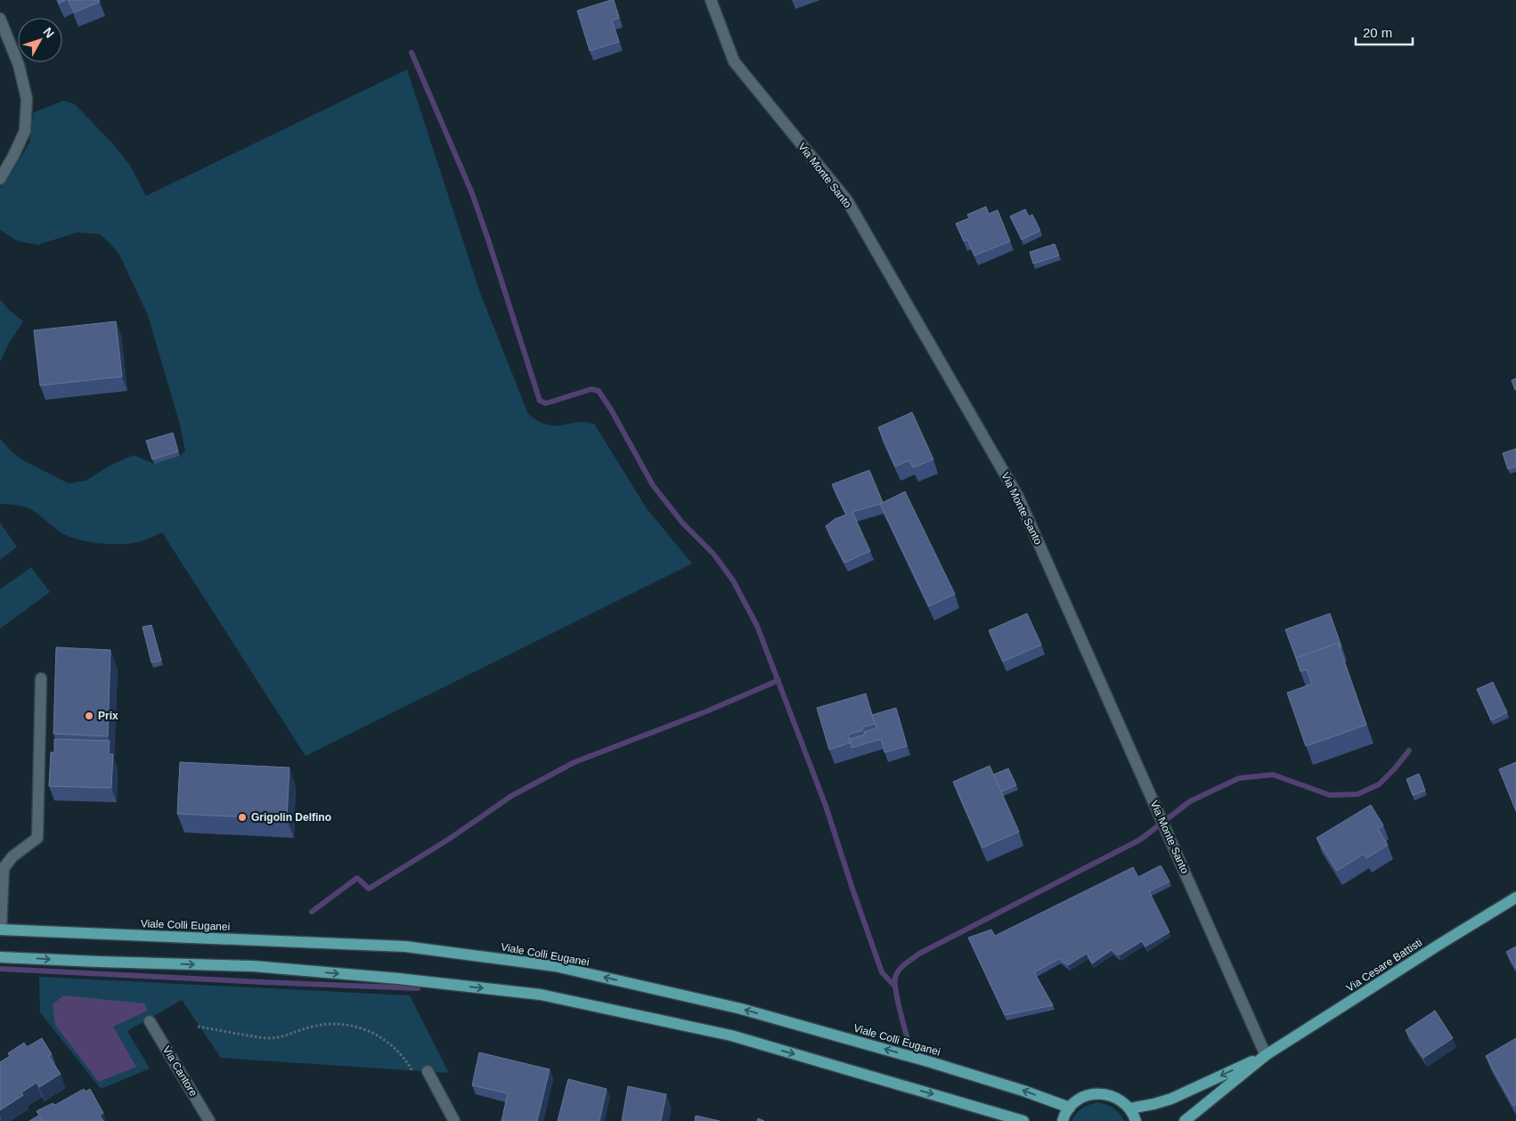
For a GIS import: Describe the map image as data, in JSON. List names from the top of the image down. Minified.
{"streets":{"main road":["Viale Colli Euganei","Via Cesare Battisti"],"street":["Via Monte Santo","Via Cantore"]},"crossings":[["Via Monte Santo","Via Cesare Battisti"]],"places":["Prix","Grigolin Delfino"],"scale_bar":"20 m","north":"top right"}
